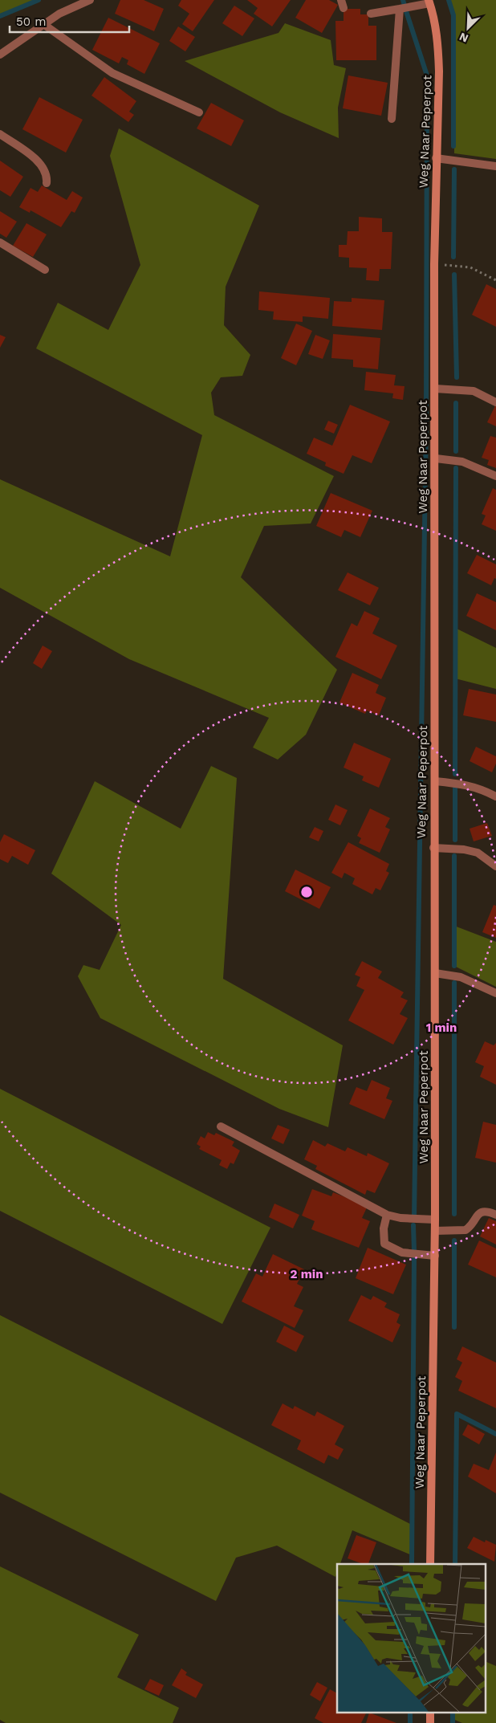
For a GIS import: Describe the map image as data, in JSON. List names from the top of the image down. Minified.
{"streets":{"street":["Weg Naar Peperpot"]},"scale_bar":"50 m","north":"bottom left","rings":["1 min","2 min"]}
